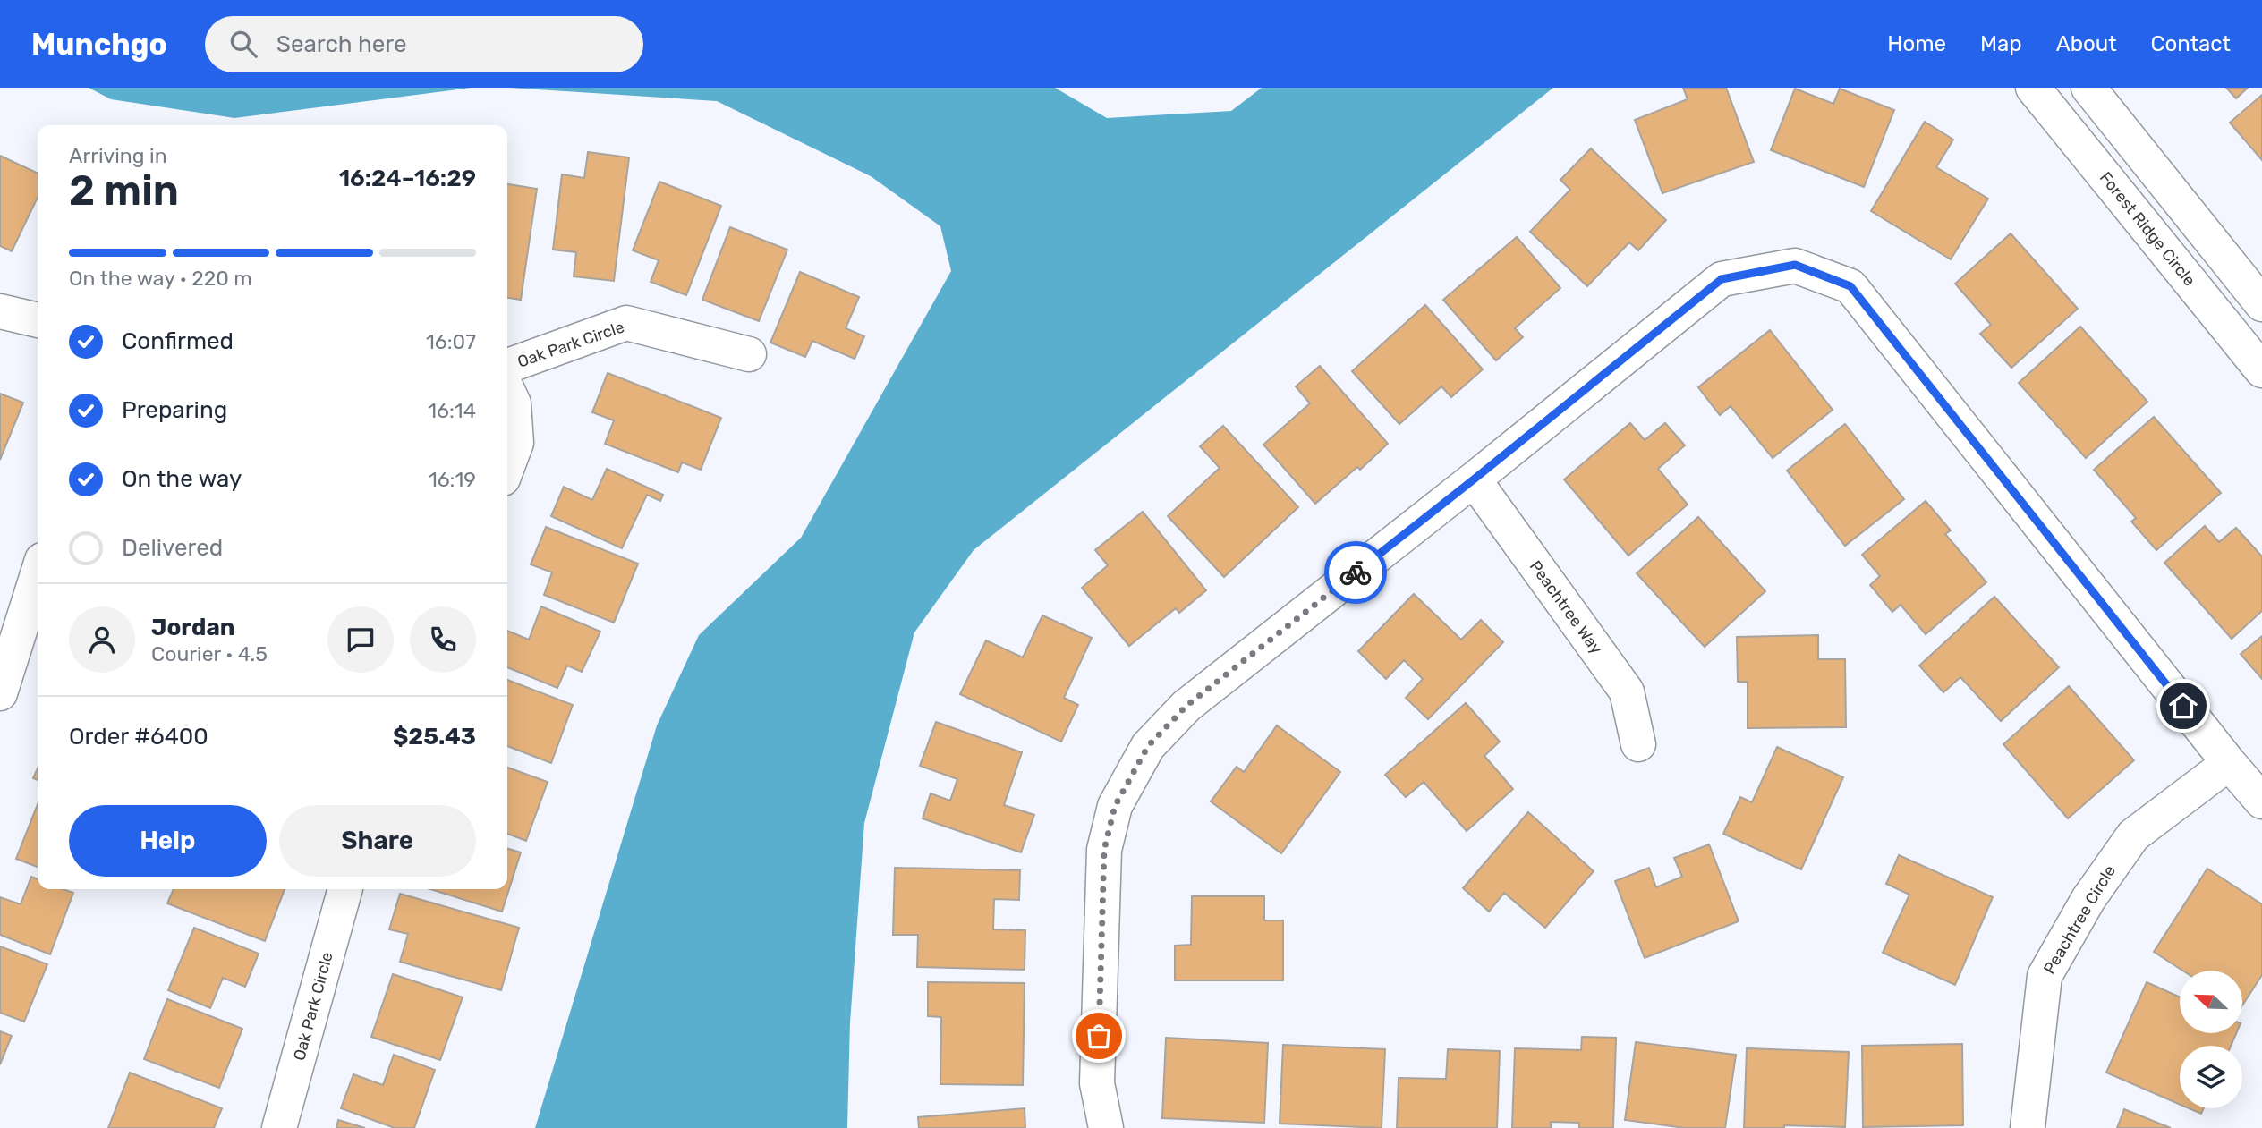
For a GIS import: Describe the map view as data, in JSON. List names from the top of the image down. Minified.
{"streets":{"street":["Forest Ridge Circle","Oak Park Circle","Peachtree Way","Peachtree Circle"]},"north":"top left","page":{"header":"Munchgo","search":"Search here","nav":["Home","Map","About","Contact"],"heading":["2 min","Arriving in","16:24–16:29"],"panel":["Jordan","Courier · 4.5","Order #6400","$25.43"],"bar":"On the way · 220 m","list":[["Confirmed","16:07"],["Preparing","16:14"],["On the way","16:19"],"Delivered"],"buttons":["Help","Share"]}}
